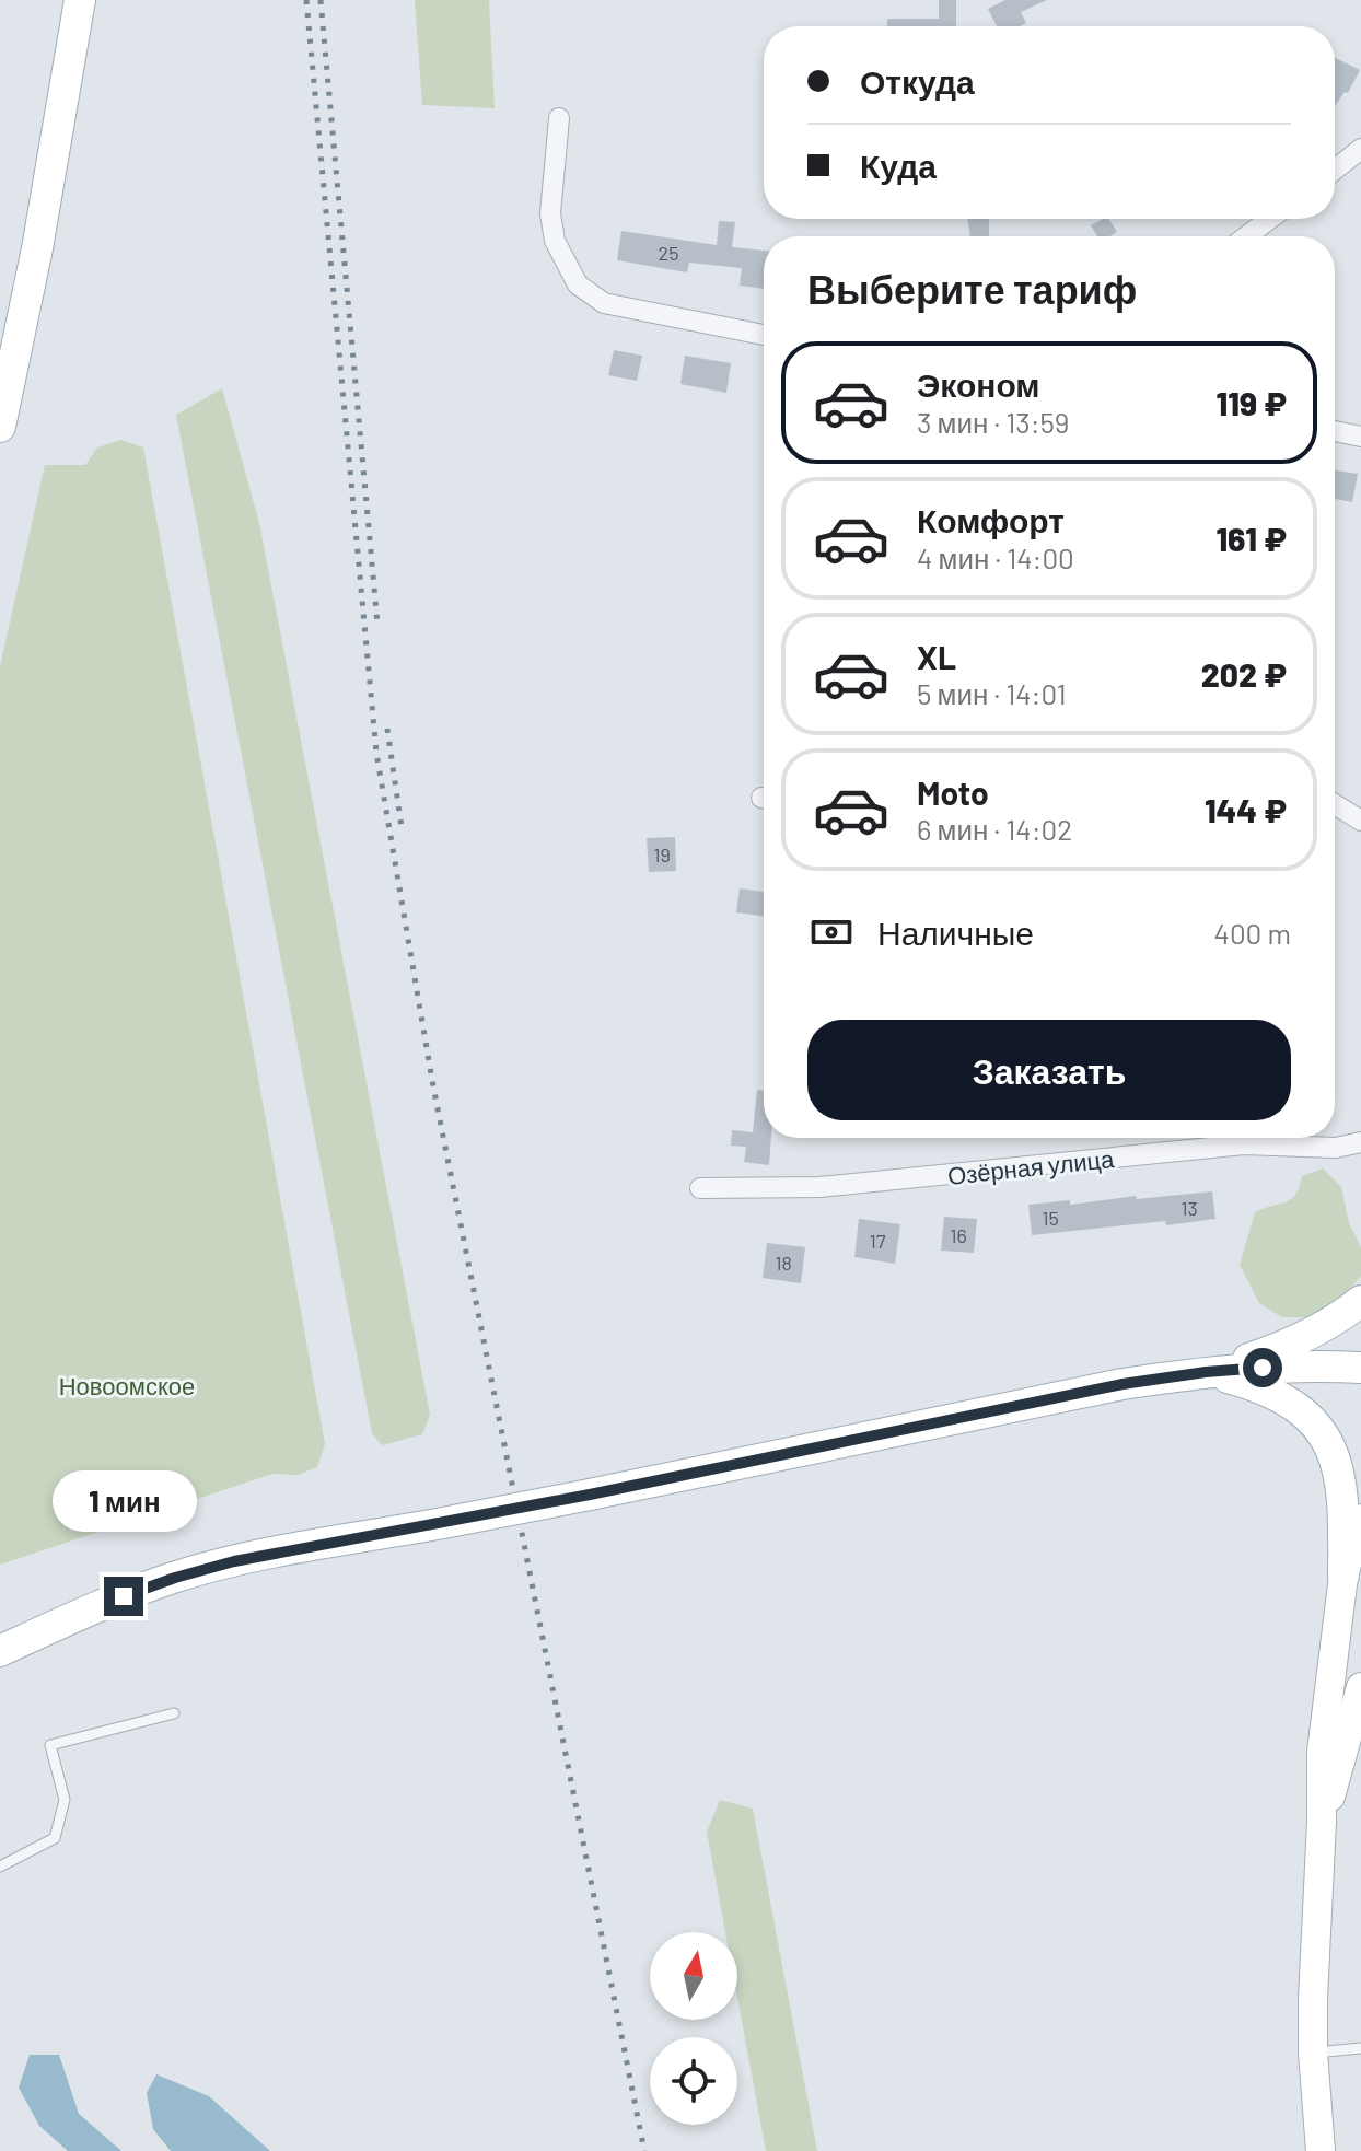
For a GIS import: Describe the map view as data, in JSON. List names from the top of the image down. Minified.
{"streets":{"street":["Озёрная улица"]},"parks":["Новоомское"],"house_numbers":["25","19","13","15","16","17","18"],"north":"top","page":{"banner":["Откуда","Куда"],"heading":"Выберите тариф","list":[{"name":"Эконом","note":"3 мин · 13:59","value":"119 ₽"},{"name":"Комфорт","note":"4 мин · 14:00","value":"161 ₽"},{"name":"XL","note":"5 мин · 14:01","value":"202 ₽"},{"name":"Moto","note":"6 мин · 14:02","value":"144 ₽"}],"pay":["Наличные","400 m"],"buttons":"Заказать","bubble":"1 мин"}}
